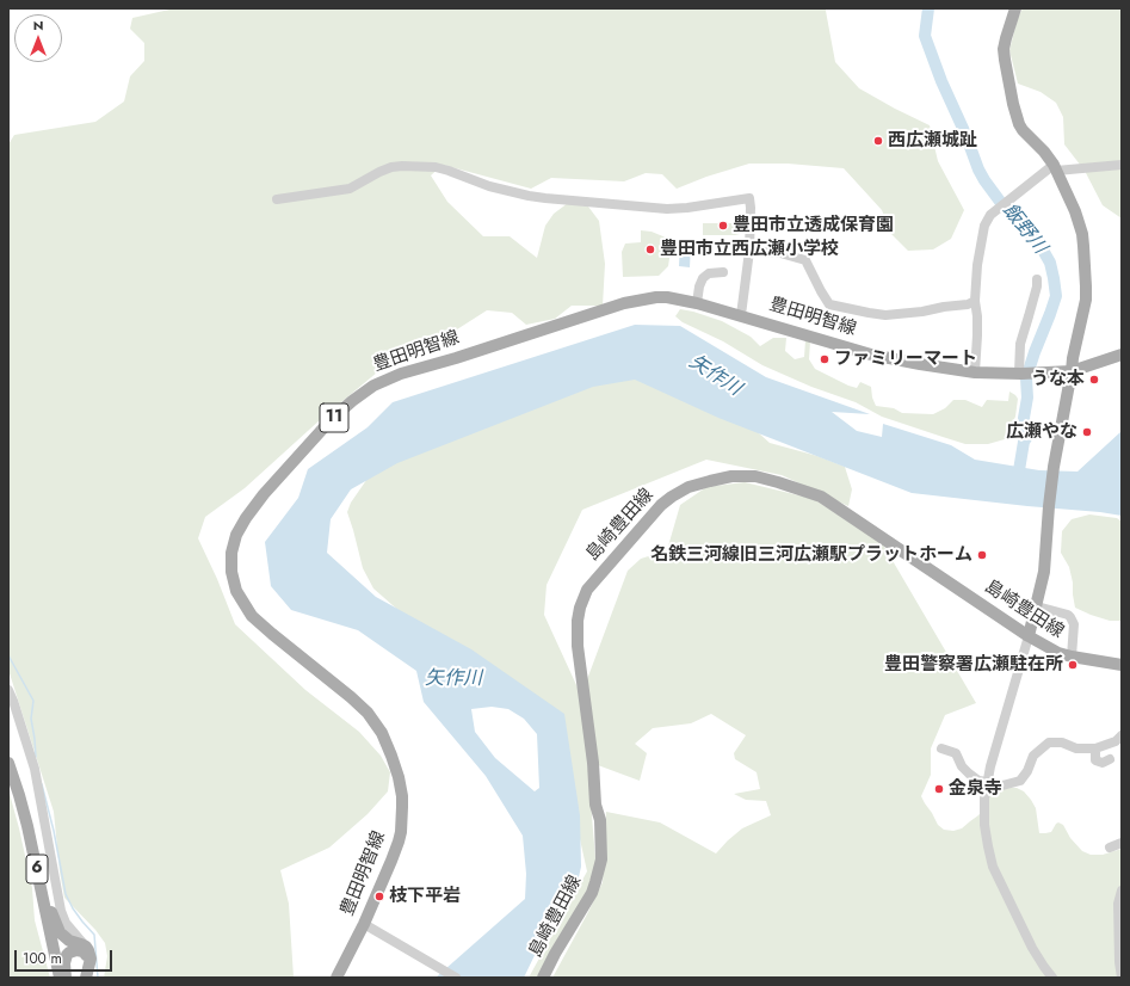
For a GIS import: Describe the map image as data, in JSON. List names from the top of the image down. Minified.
{"streets":{"main road":["豊田明智線","11","島崎豊田線","6"]},"water":["飯野川","矢作川"],"places":["西広瀬城趾","豊田市立透成保育園","豊田市立西広瀬小学校","ファミリーマート","うな本","広瀬やな","名鉄三河線旧三河広瀬駅プラットホーム","豊田警察署広瀬駐在所","金泉寺","枝下平岩"],"scale_bar":"100 m","north":"top"}
